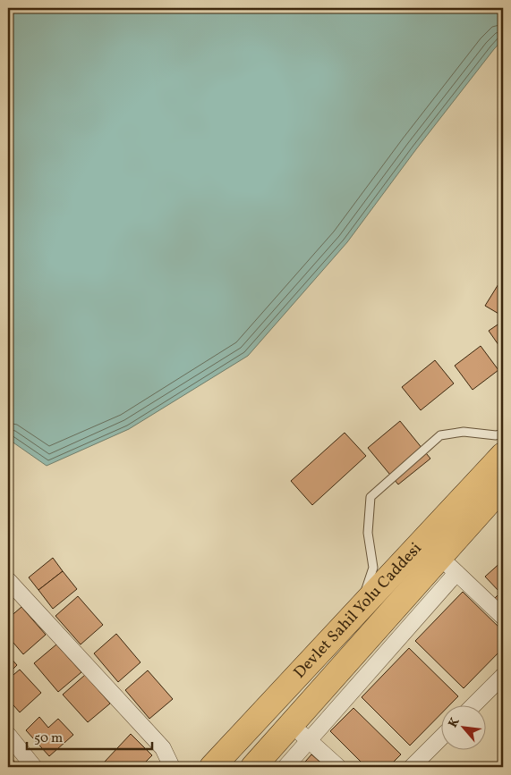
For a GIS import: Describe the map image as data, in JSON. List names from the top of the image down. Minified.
{"streets":{"main road":["Devlet Sahil Yolu Caddesi"]},"scale_bar":"50 m","north":"top left"}
